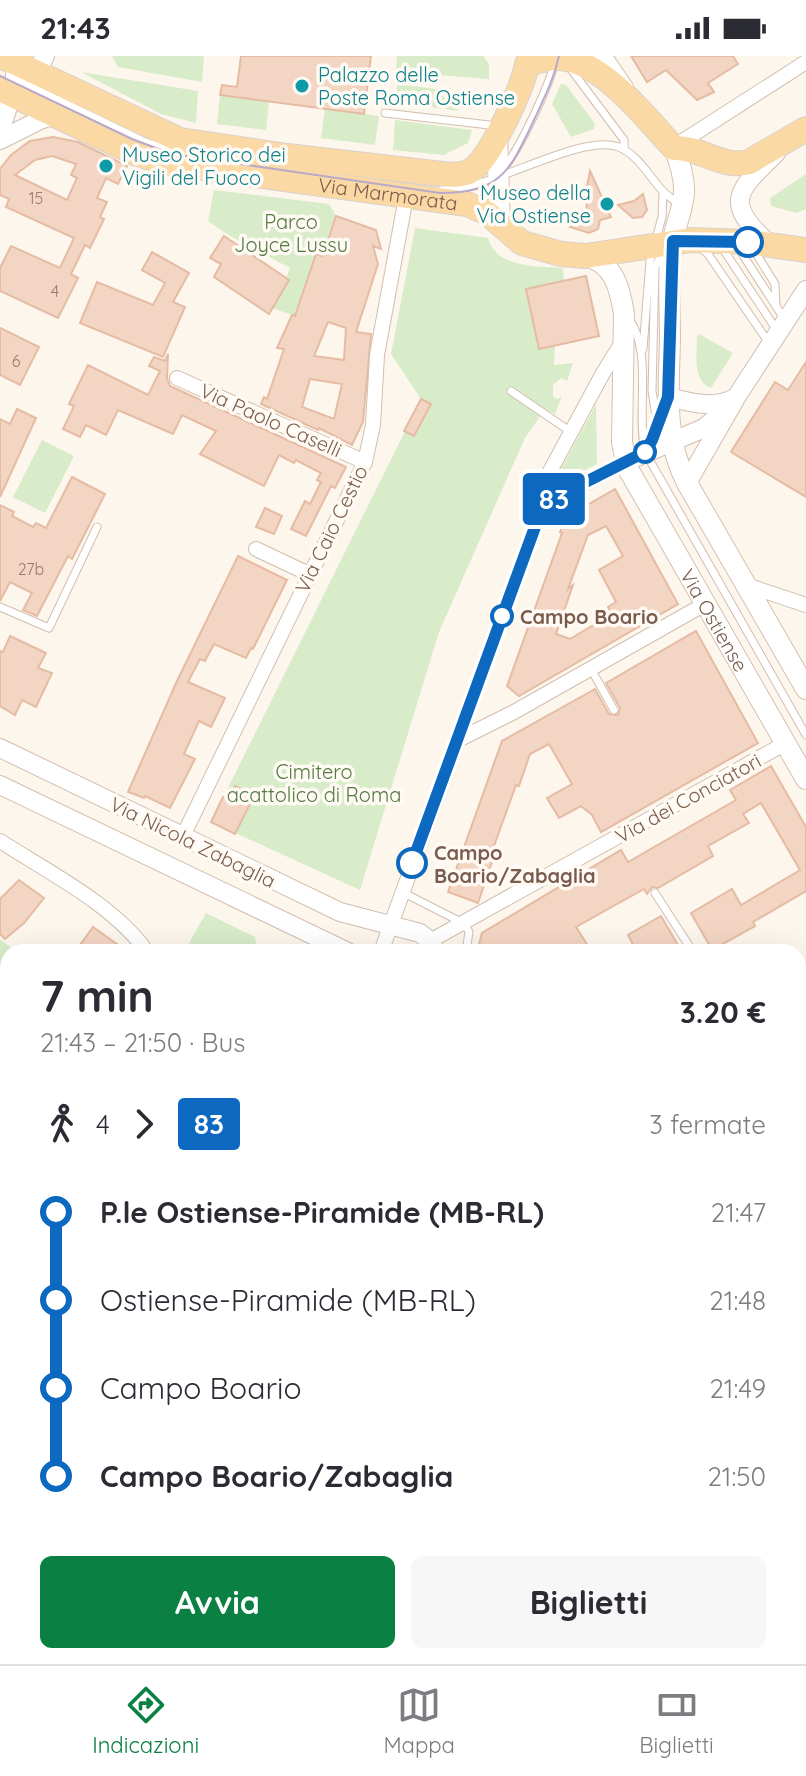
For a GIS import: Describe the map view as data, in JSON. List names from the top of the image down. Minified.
{"streets":{"main road":["Via Marmorata","Via Ostiense"],"street":["Via Paolo Caselli","Via Caio Cestio","Via dei Conciatori","Via Nicola Zabaglia"]},"crossings":[["Via Marmorata","Via Caio Cestio"],["Via Paolo Caselli","Via Caio Cestio"],["Via Caio Cestio","Via Nicola Zabaglia"],["Via Ostiense","Via dei Conciatori"]],"parks":["Parco Joyce Lussu","Cimitero acattolico di Roma"],"places":["Palazzo delle Poste Roma Ostiense","Museo Storico dei Vigili del Fuoco","Museo della Via Ostiense","Campo Boario","Campo Boario/Zabaglia"],"lines":["bus line 83"],"house_numbers":["15","4","6","27b"],"page":{"status":"21:43","on_map":"83","heading":["7 min","21:43 – 21:50 · Bus","3.20 €"],"legs":["4","83","3 fermate"],"list":[{"name":"P.le Ostiense-Piramide (MB-RL)","value":"21:47"},{"name":"Ostiense-Piramide (MB-RL)","value":"21:48"},{"name":"Campo Boario","value":"21:49"},{"name":"Campo Boario/Zabaglia","value":"21:50"}],"buttons":["Avvia","Biglietti"],"tabs":["Indicazioni","Mappa","Biglietti"]}}
